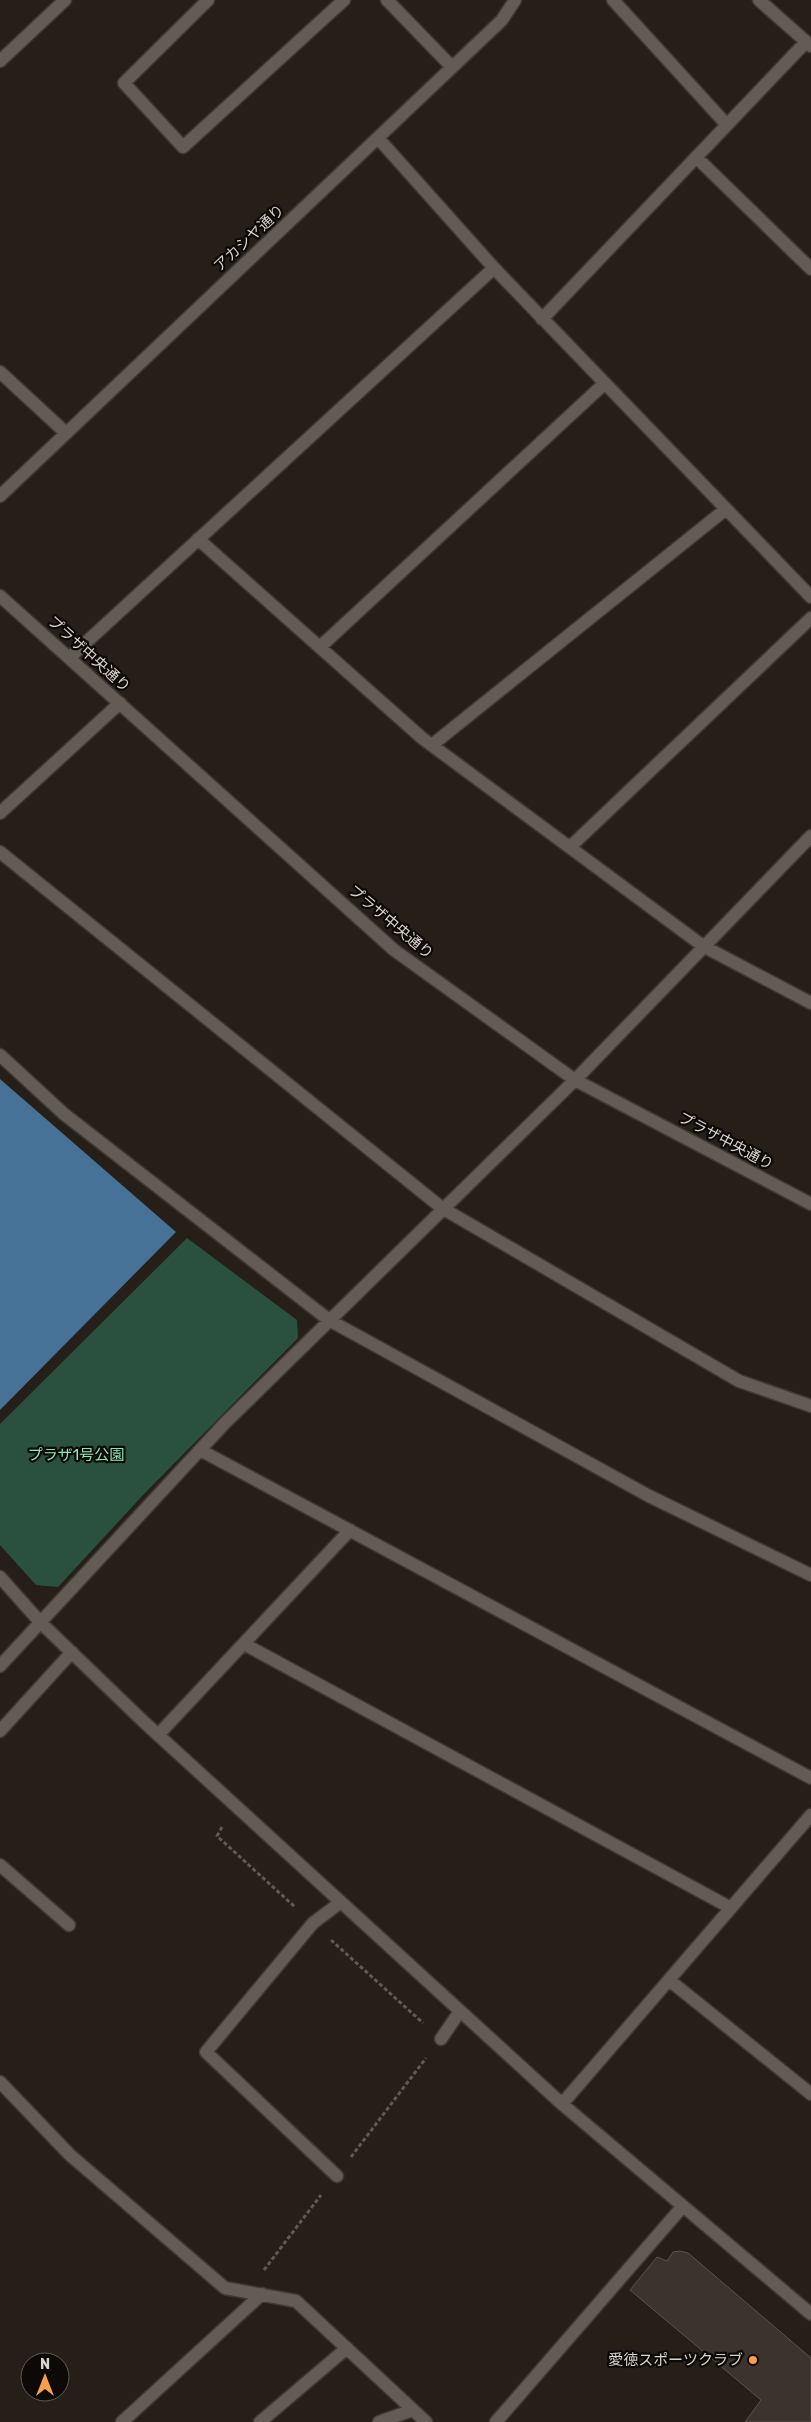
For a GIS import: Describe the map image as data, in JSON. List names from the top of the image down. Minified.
{"streets":{"street":["アカシヤ通り","プラザ中央通り"]},"parks":["プラザ1号公園"],"places":["愛徳スポーツクラブ"],"north":"top"}
